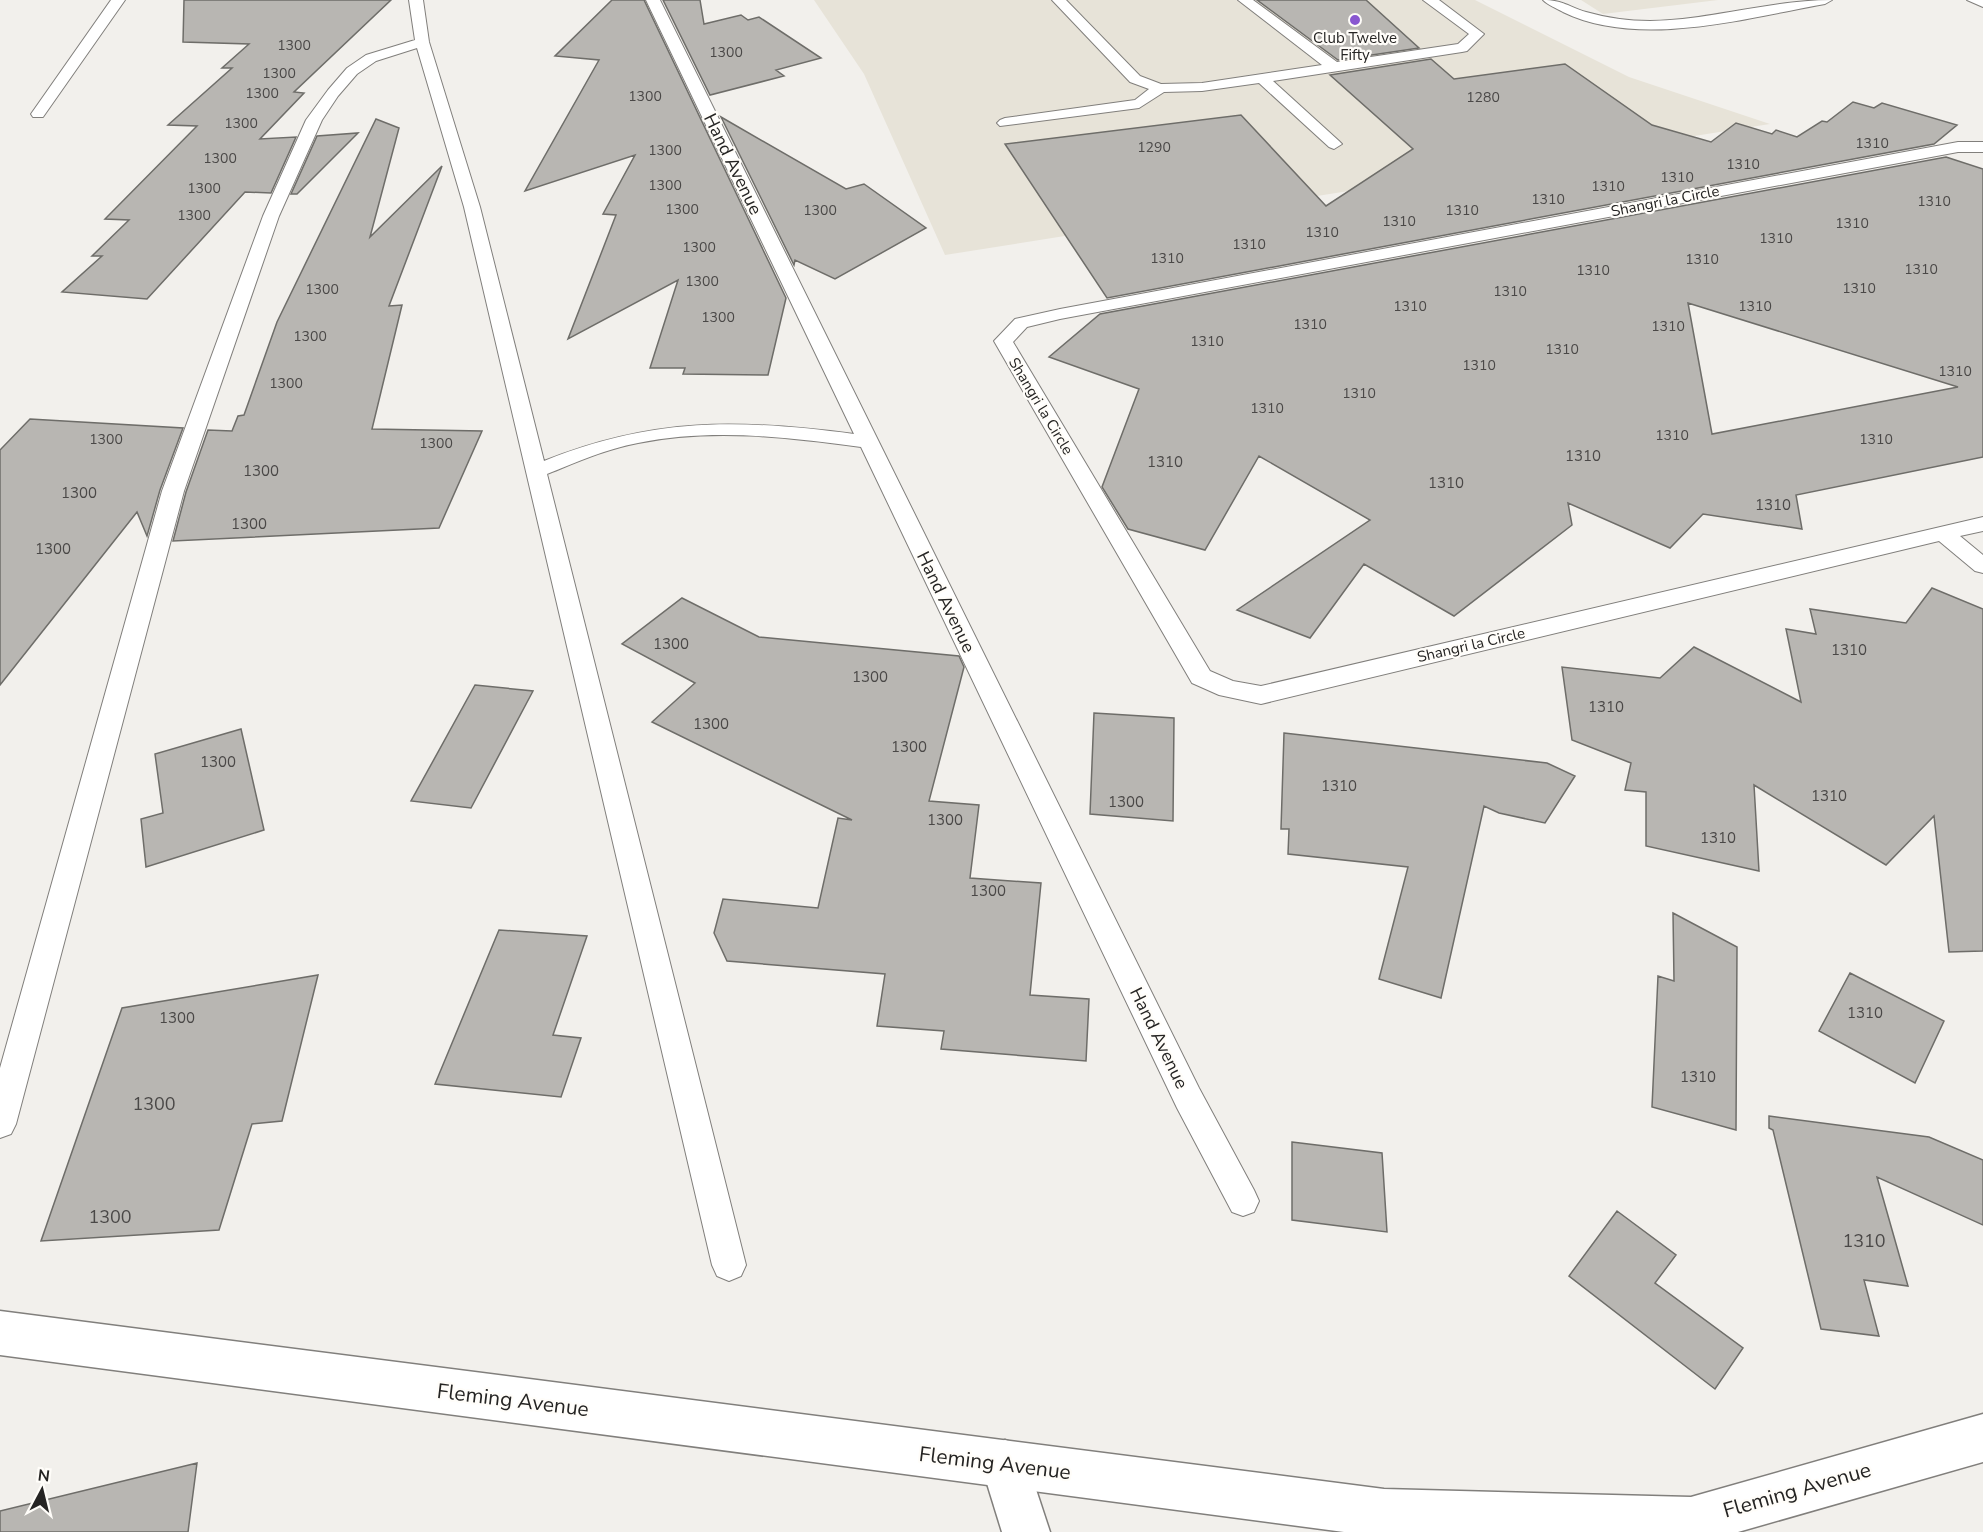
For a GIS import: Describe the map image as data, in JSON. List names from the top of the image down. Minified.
{"streets":{"street":["Fleming Avenue"],"lane":["Hand Avenue","Shangri la Circle"]},"places":["Club Twelve Fifty"],"house_numbers":["1300","1300","1300","1300","1300","1280","1300","1310","1290","1300","1300","1310","1310","1300","1310","1300","1310","1310","1300","1300","1310","1300","1310","1310","1310","1310","1310","1300","1310","1310","1310","1310","1300","1310","1300","1310","1310","1310","1300","1310","1310","1300","1310","1310","1310","1310","1300","1310","1310","1310","1300","1310","1300","1310","1310","1300","1310","1300","1310","1300","1300","1300","1310","1300","1310","1300","1300","1300","1310","1310","1300","1300","1310","1300","1310","1300","1310","1300","1300","1310"],"north":"top"}
